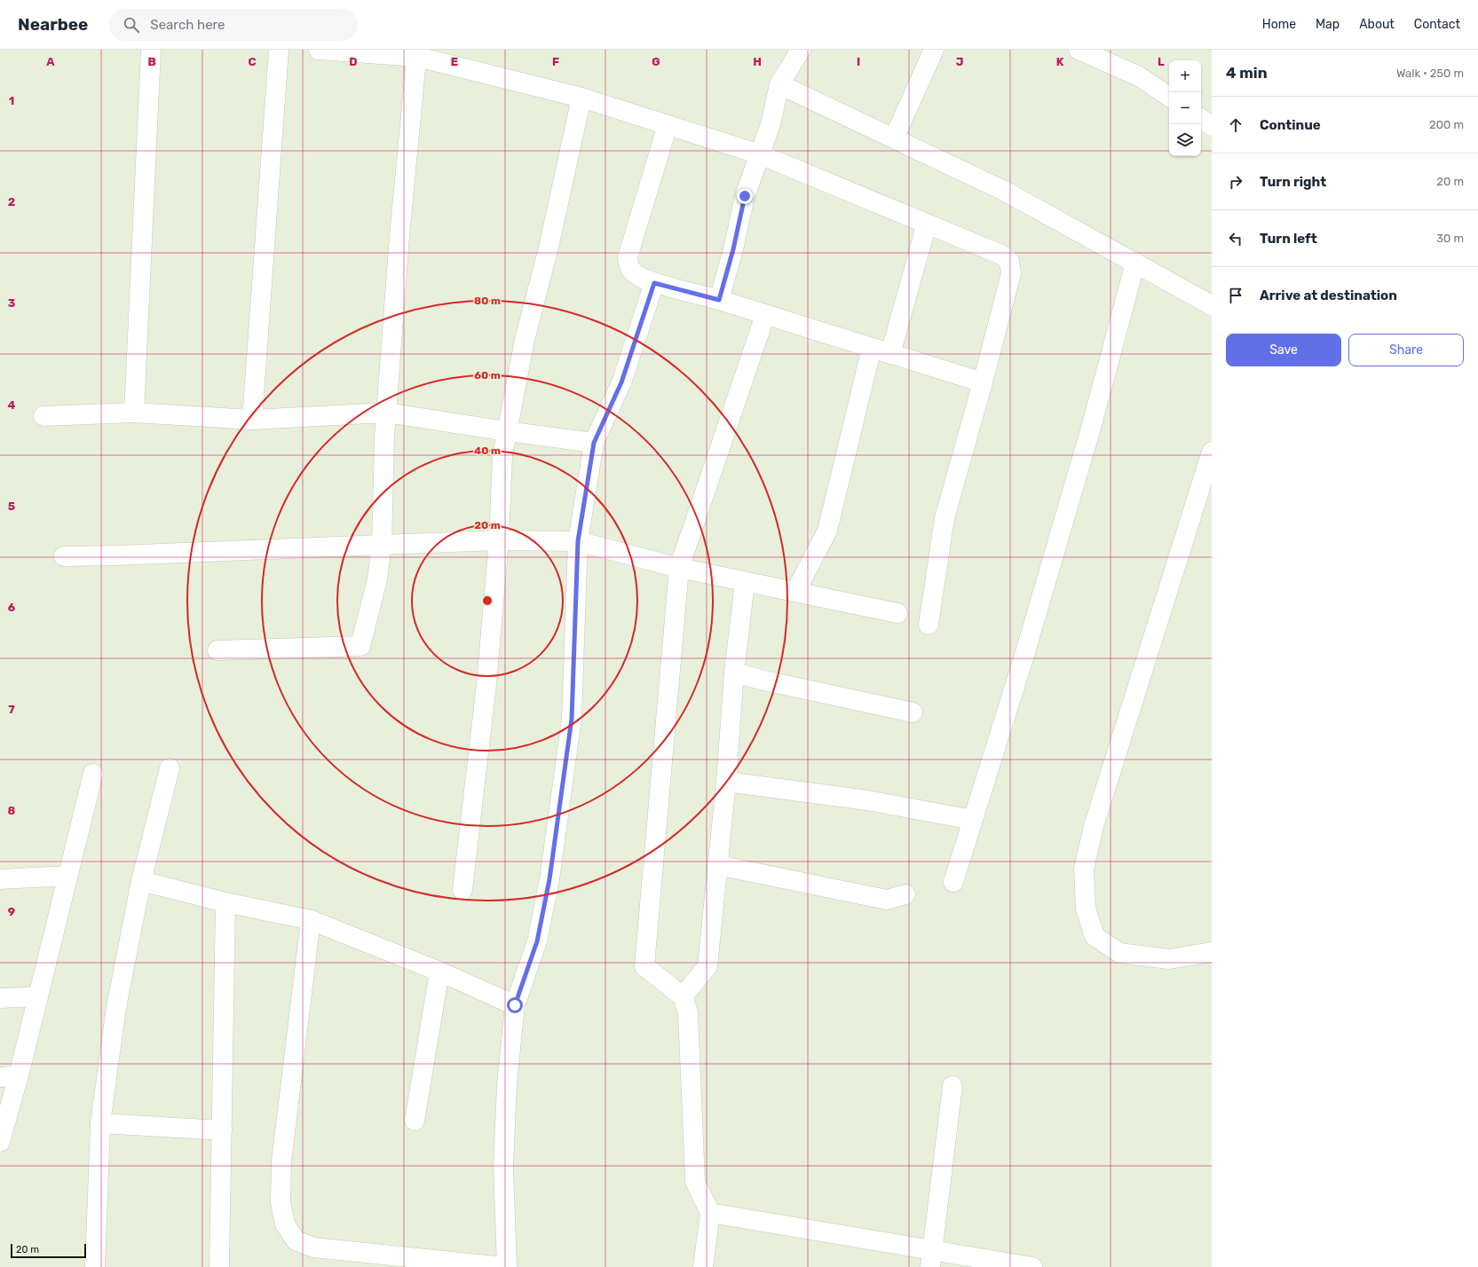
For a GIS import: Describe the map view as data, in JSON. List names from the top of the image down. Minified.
{"scale_bar":"20 m","page":{"header":"Nearbee","search":"Search here","nav":["Home","Map","About","Contact"],"heading":["4 min","Walk · 250 m"],"map_buttons":["+","−"],"list":[["Continue","200 m"],["Turn right","20 m"],["Turn left","30 m"],"Arrive at destination"],"buttons":["Save","Share"],"scale":"20 m"},"grid":{"columns":["A","B","C","D","E","F","G","H","I","J","K","L"],"rows":["1","2","3","4","5","6","7","8","9"]},"rings":["80 m","60 m","40 m","20 m"]}
